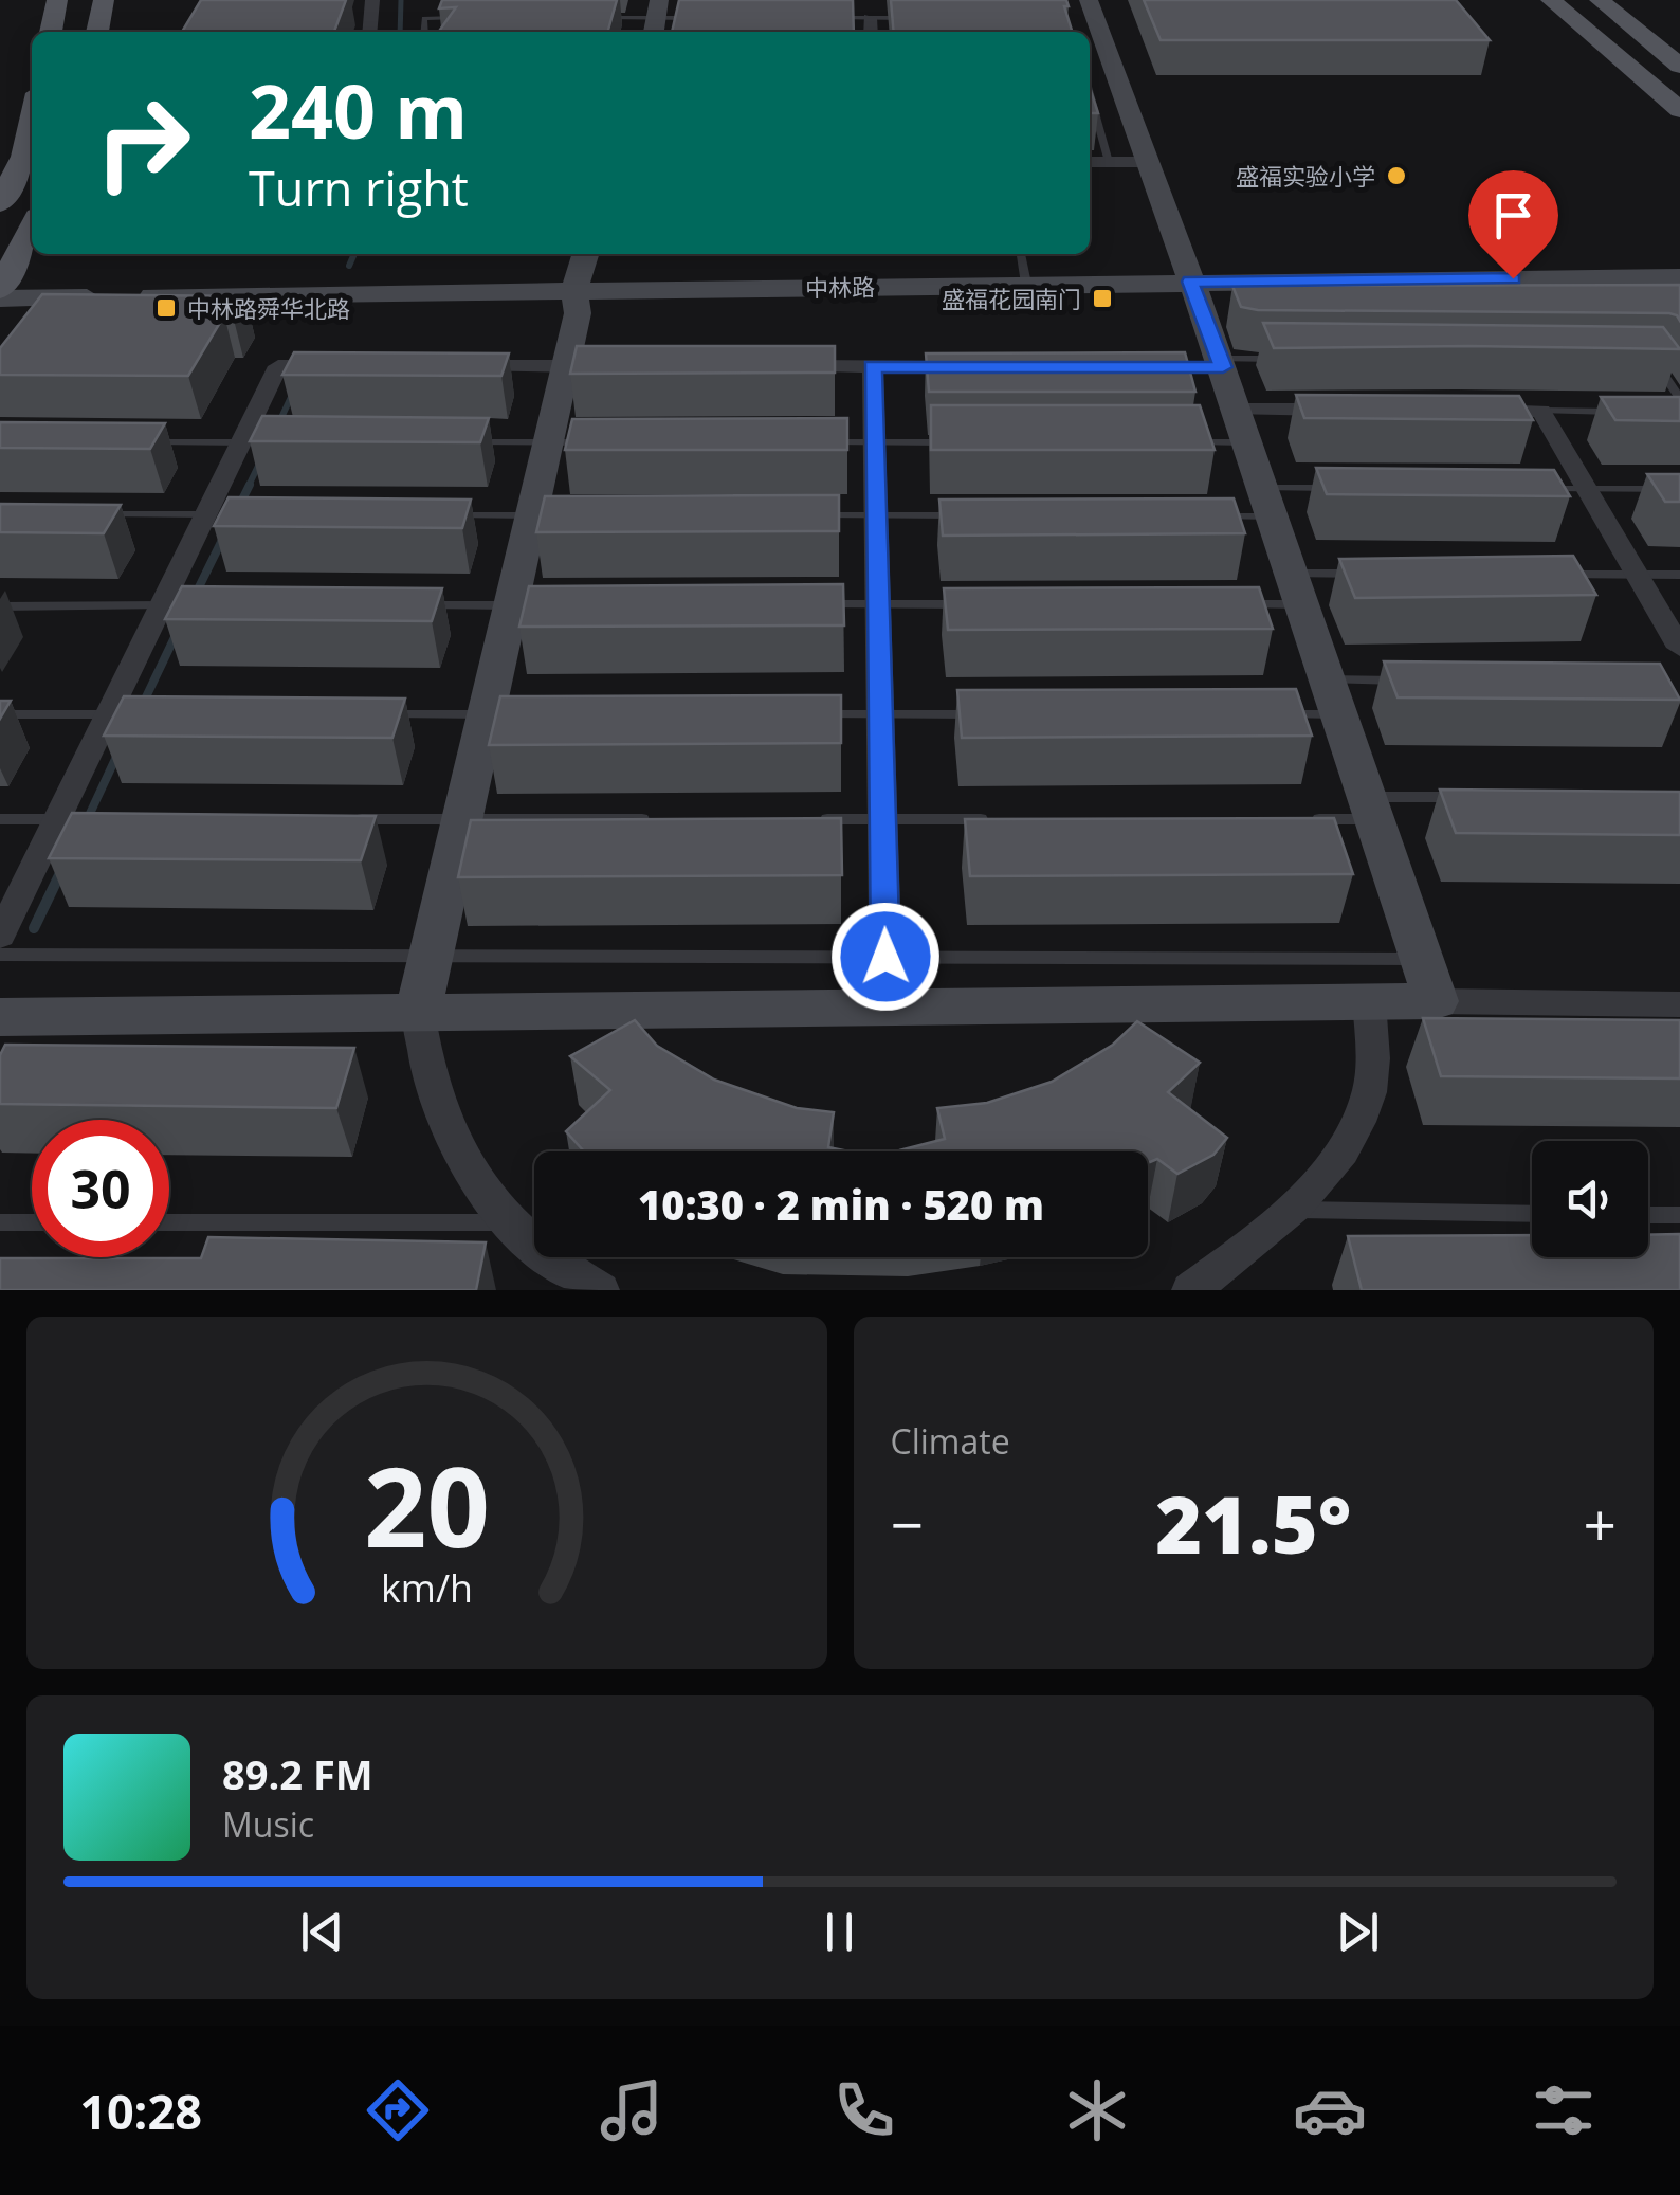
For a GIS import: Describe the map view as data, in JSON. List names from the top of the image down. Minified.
{"streets":{"street":["中林路"]},"places":{"other":["盛福实验小学"],"transit":["盛福花园南门","中林路舜华北路"]},"page":{"turn":["240 m","Turn right"],"limit":"30","trip":"10:30 · 2 min · 520 m","tile":"Climate","heat":["−","21.5°","+"],"song":["89.2 FM","Music"],"tabs":"10:28","gauge":["20","km/h"]}}
